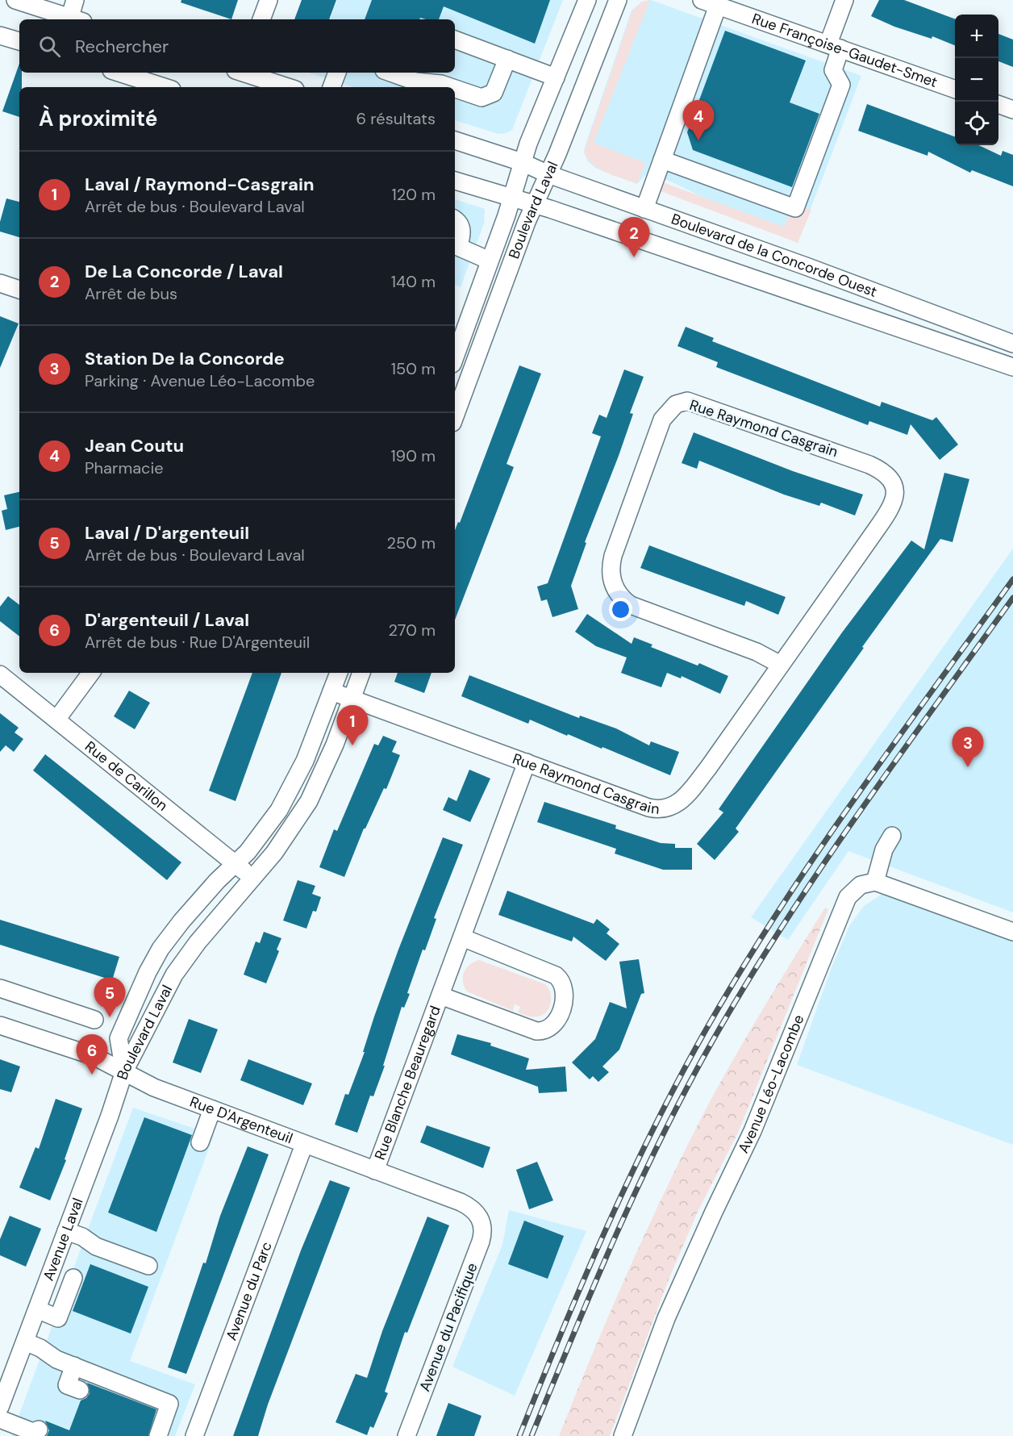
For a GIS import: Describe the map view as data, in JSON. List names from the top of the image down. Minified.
{"streets":{"street":["Rue Françoise-Gaudet-Smet","Boulevard Laval","Boulevard de la Concorde Ouest","Rue Raymond Casgrain","Rue de Carillon","Rue Blanche Beauregard","Avenue Léo-Lacombe","Rue D'Argenteuil","Avenue Laval","Avenue du Parc","Avenue du Pacifique"]},"crossings":[["Boulevard Laval","Boulevard de la Concorde Ouest"],["Boulevard Laval","Rue Raymond Casgrain"],["Boulevard Laval","Rue de Carillon"],["Boulevard Laval","Rue D'Argenteuil"],["Boulevard Laval","Avenue Laval"],["Rue Raymond Casgrain","Rue Blanche Beauregard"],["Rue Blanche Beauregard","Rue D'Argenteuil"],["Rue D'Argenteuil","Avenue Laval"],["Rue D'Argenteuil","Avenue du Parc"],["Rue D'Argenteuil","Avenue du Pacifique"]],"page":{"map_buttons":["+","−"],"search":"Rechercher","heading":["À proximité","6 résultats"],"pins":["4","2","1","3","5","6"],"list":[{"mark":"1","name":"Laval / Raymond-Casgrain","note":"Arrêt de bus · Boulevard Laval","value":"120 m"},{"mark":"2","name":"De La Concorde / Laval","note":"Arrêt de bus","value":"140 m"},{"mark":"3","name":"Station De la Concorde","note":"Parking · Avenue Léo-Lacombe","value":"150 m"},{"mark":"4","name":"Jean Coutu","note":"Pharmacie","value":"190 m"},{"mark":"5","name":"Laval / D'argenteuil","note":"Arrêt de bus · Boulevard Laval","value":"250 m"},{"mark":"6","name":"D'argenteuil / Laval","note":"Arrêt de bus · Rue D'Argenteuil","value":"270 m"}]}}
